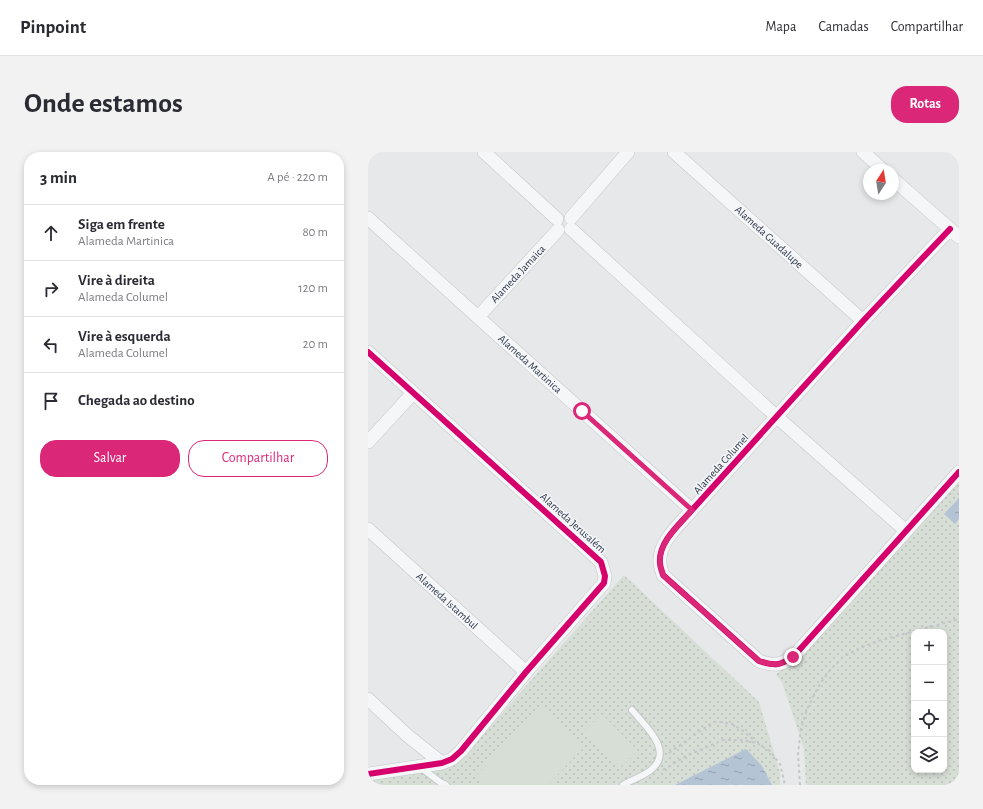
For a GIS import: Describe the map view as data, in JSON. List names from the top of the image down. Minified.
{"streets":{"street":["Alameda Guadalupe","Alameda Jamaica","Alameda Martinica","Alameda Columel","Alameda Jerusalém","Alameda Istambul"]},"crossings":[["Alameda Guadalupe","Alameda Columel"],["Alameda Jamaica","Alameda Martinica"],["Alameda Martinica","Alameda Columel"],["Alameda Jerusalém","Alameda Istambul"]],"north":"top","page":{"header":"Pinpoint","nav":["Mapa","Camadas","Compartilhar"],"buttons":["Rotas",["Salvar","Compartilhar"]],"title":"Onde estamos","heading":["3 min","A pé · 220 m"],"list":[["Siga em frente","Alameda Martinica","80 m"],["Vire à direita","Alameda Columel","120 m"],["Vire à esquerda","Alameda Columel","20 m"],"Chegada ao destino"],"map_buttons":["+","−"]}}
